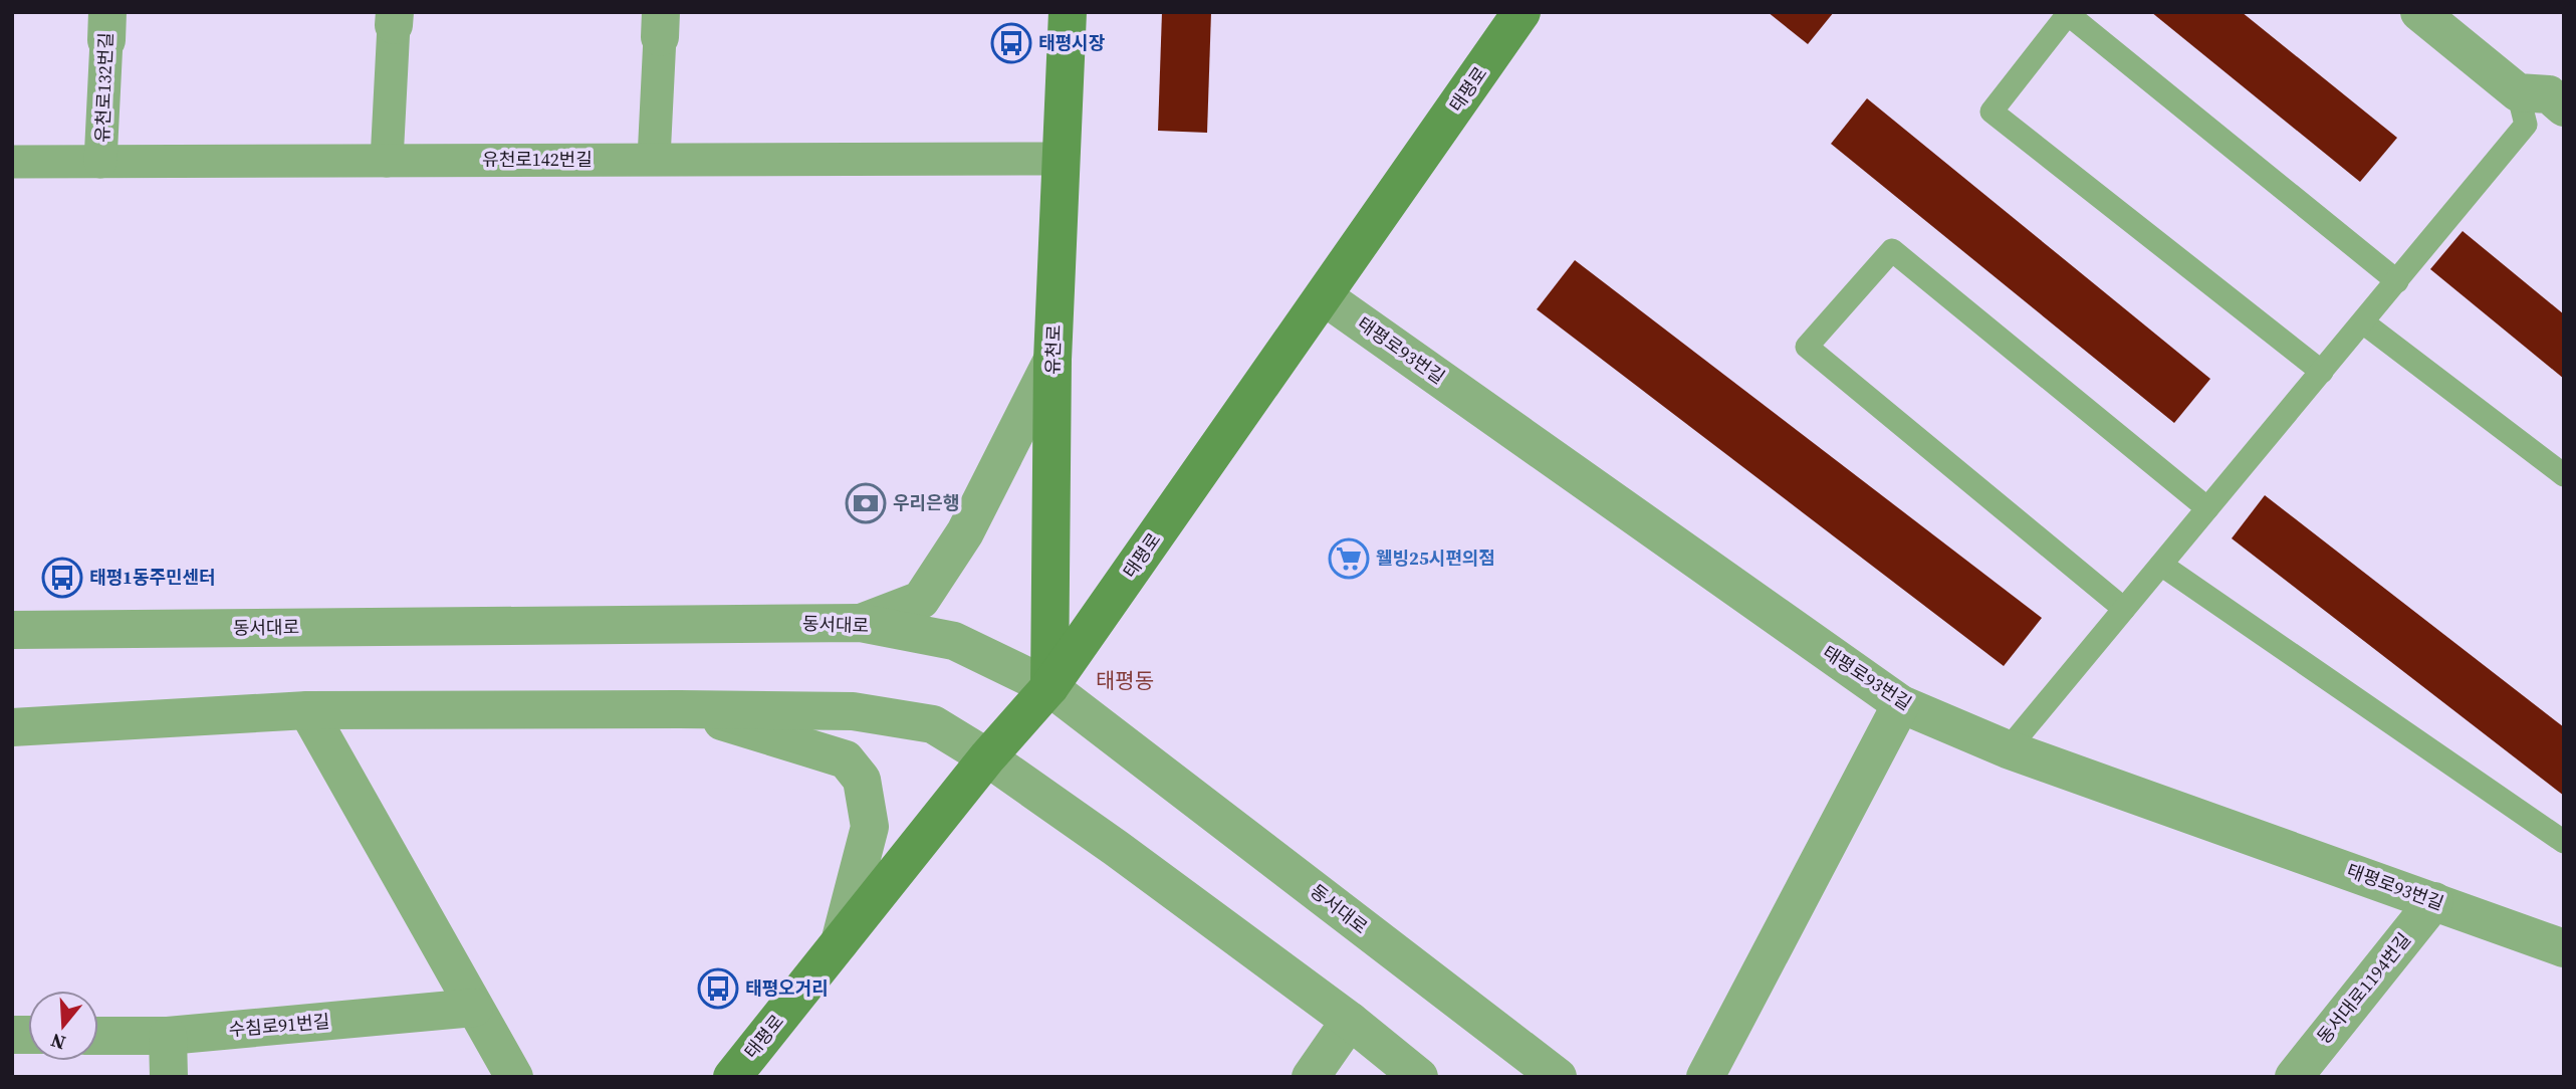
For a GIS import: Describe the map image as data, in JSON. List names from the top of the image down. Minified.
{"streets":{"main road":["태평로","유천로"],"street":["유천로132번길","유천로142번길","태평로93번길","동서대로","동서대로1194번길","수침로91번길"]},"crossings":[["유천로132번길","유천로142번길"],["태평로","유천로"],["태평로","태평로93번길"],["태평로","동서대로"],["유천로142번길","유천로"],["유천로","동서대로"],["태평로93번길","동서대로1194번길"]],"districts":["태평동"],"places":{"bus stop":["태평시장","태평1동주민센터","태평오거리"],"bank":["우리은행"],"supermarket":["웰빙25시편의점"]},"north":"bottom"}
